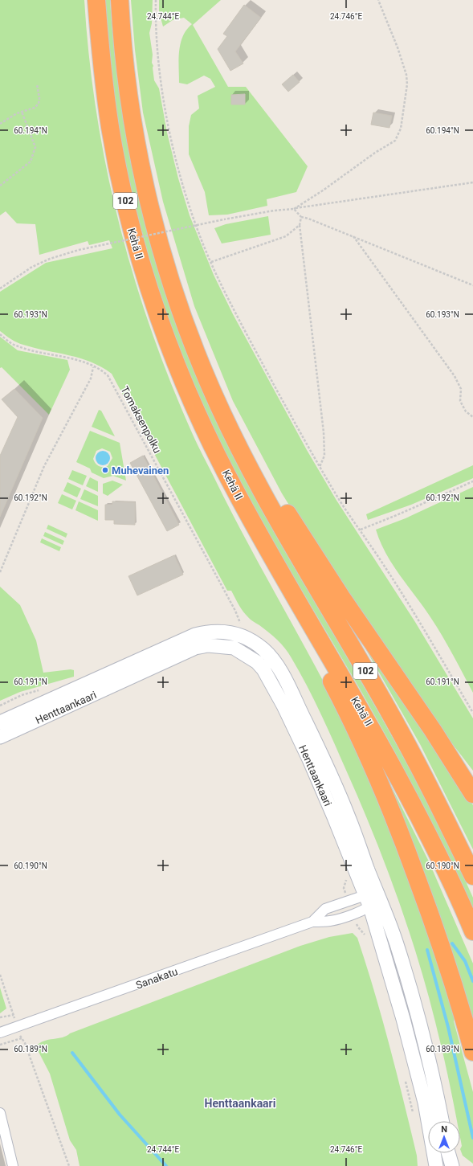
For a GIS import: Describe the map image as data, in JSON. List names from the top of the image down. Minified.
{"streets":{"highway":["102","Kehä II"],"main road":["Henttaankaari"],"street":["Sanakatu"],"path":["Tomaksenpolku"]},"crossings":[["Henttaankaari","Sanakatu"]],"districts":["Henttaankaari"],"places":["Muhevainen"],"north":"top","coordinates":["24.744°E","24.746°E","60.194°N","60.193°N","60.192°N","60.191°N","60.190°N","60.189°N"]}
